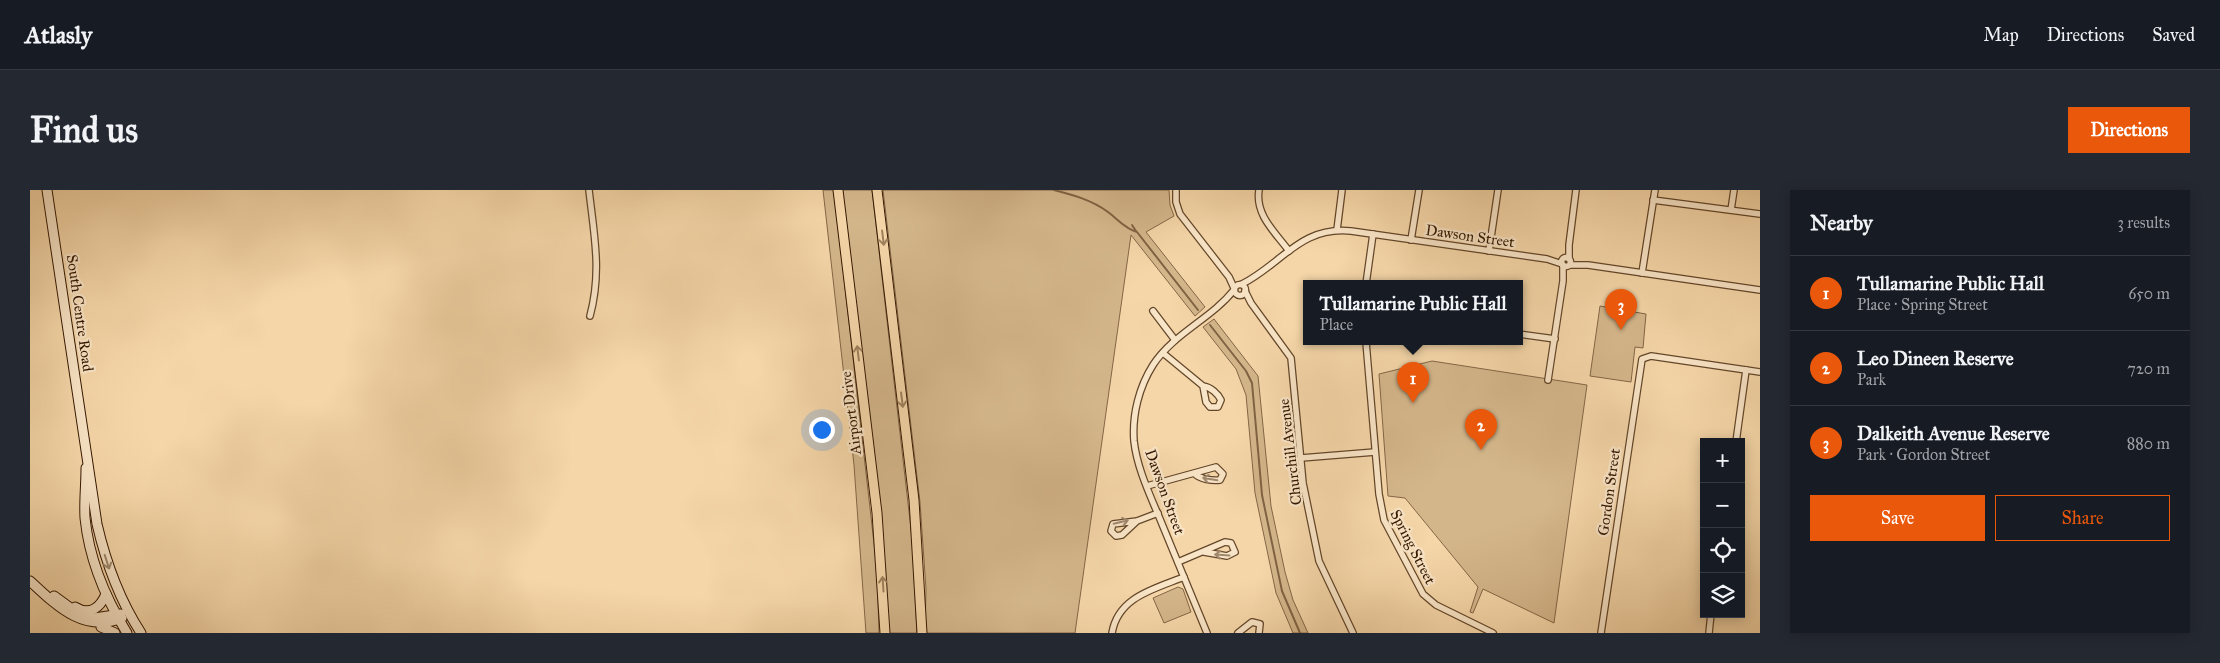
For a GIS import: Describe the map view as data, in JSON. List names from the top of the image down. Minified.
{"streets":{"main road":["Airport Drive"],"street":["Dawson Street","South Centre Road","Churchill Avenue","Gordon Street","Spring Street"]},"crossings":[["Dawson Street","Churchill Avenue"]],"page":{"header":"Atlasly","nav":["Map","Directions","Saved"],"buttons":["Directions",["Save","Share"]],"title":"Find us","heading":["Nearby","3 results"],"list":[{"mark":"1","name":"Tullamarine Public Hall","note":"Place · Spring Street","value":"650 m"},{"mark":"2","name":"Leo Dineen Reserve","note":"Park","value":"720 m"},{"mark":"3","name":"Dalkeith Avenue Reserve","note":"Park · Gordon Street","value":"880 m"}],"popup":["Tullamarine Public Hall","Place"],"pins":["3","1","2"],"map_buttons":["+","−"]}}
